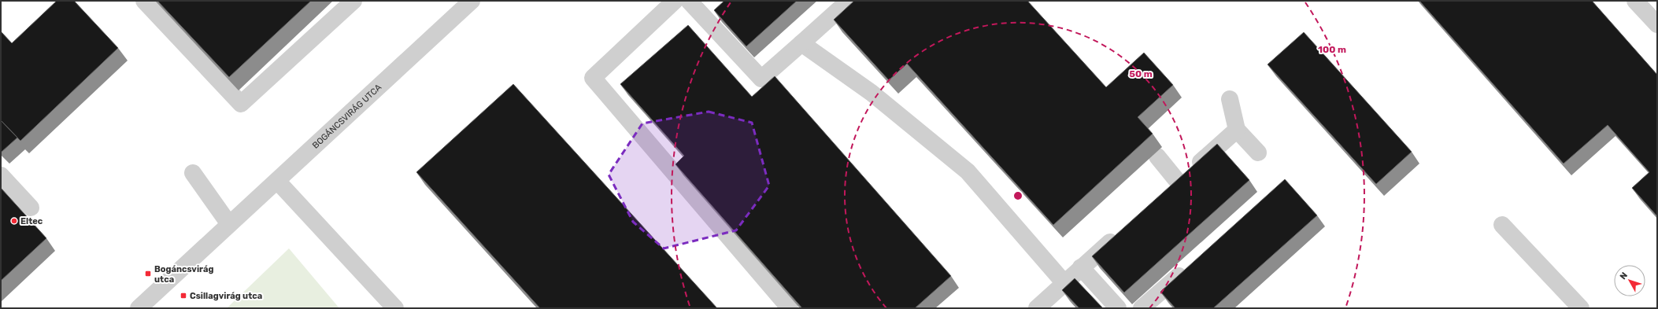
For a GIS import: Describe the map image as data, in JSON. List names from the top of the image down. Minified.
{"streets":{"street":["BOGÁNCSVIRÁG UTCA"]},"places":{"other":["Eltec"],"transit":["Bogáncsvirág utca","Csillagvirág utca"]},"north":"top left","rings":["100 m","50 m"]}
